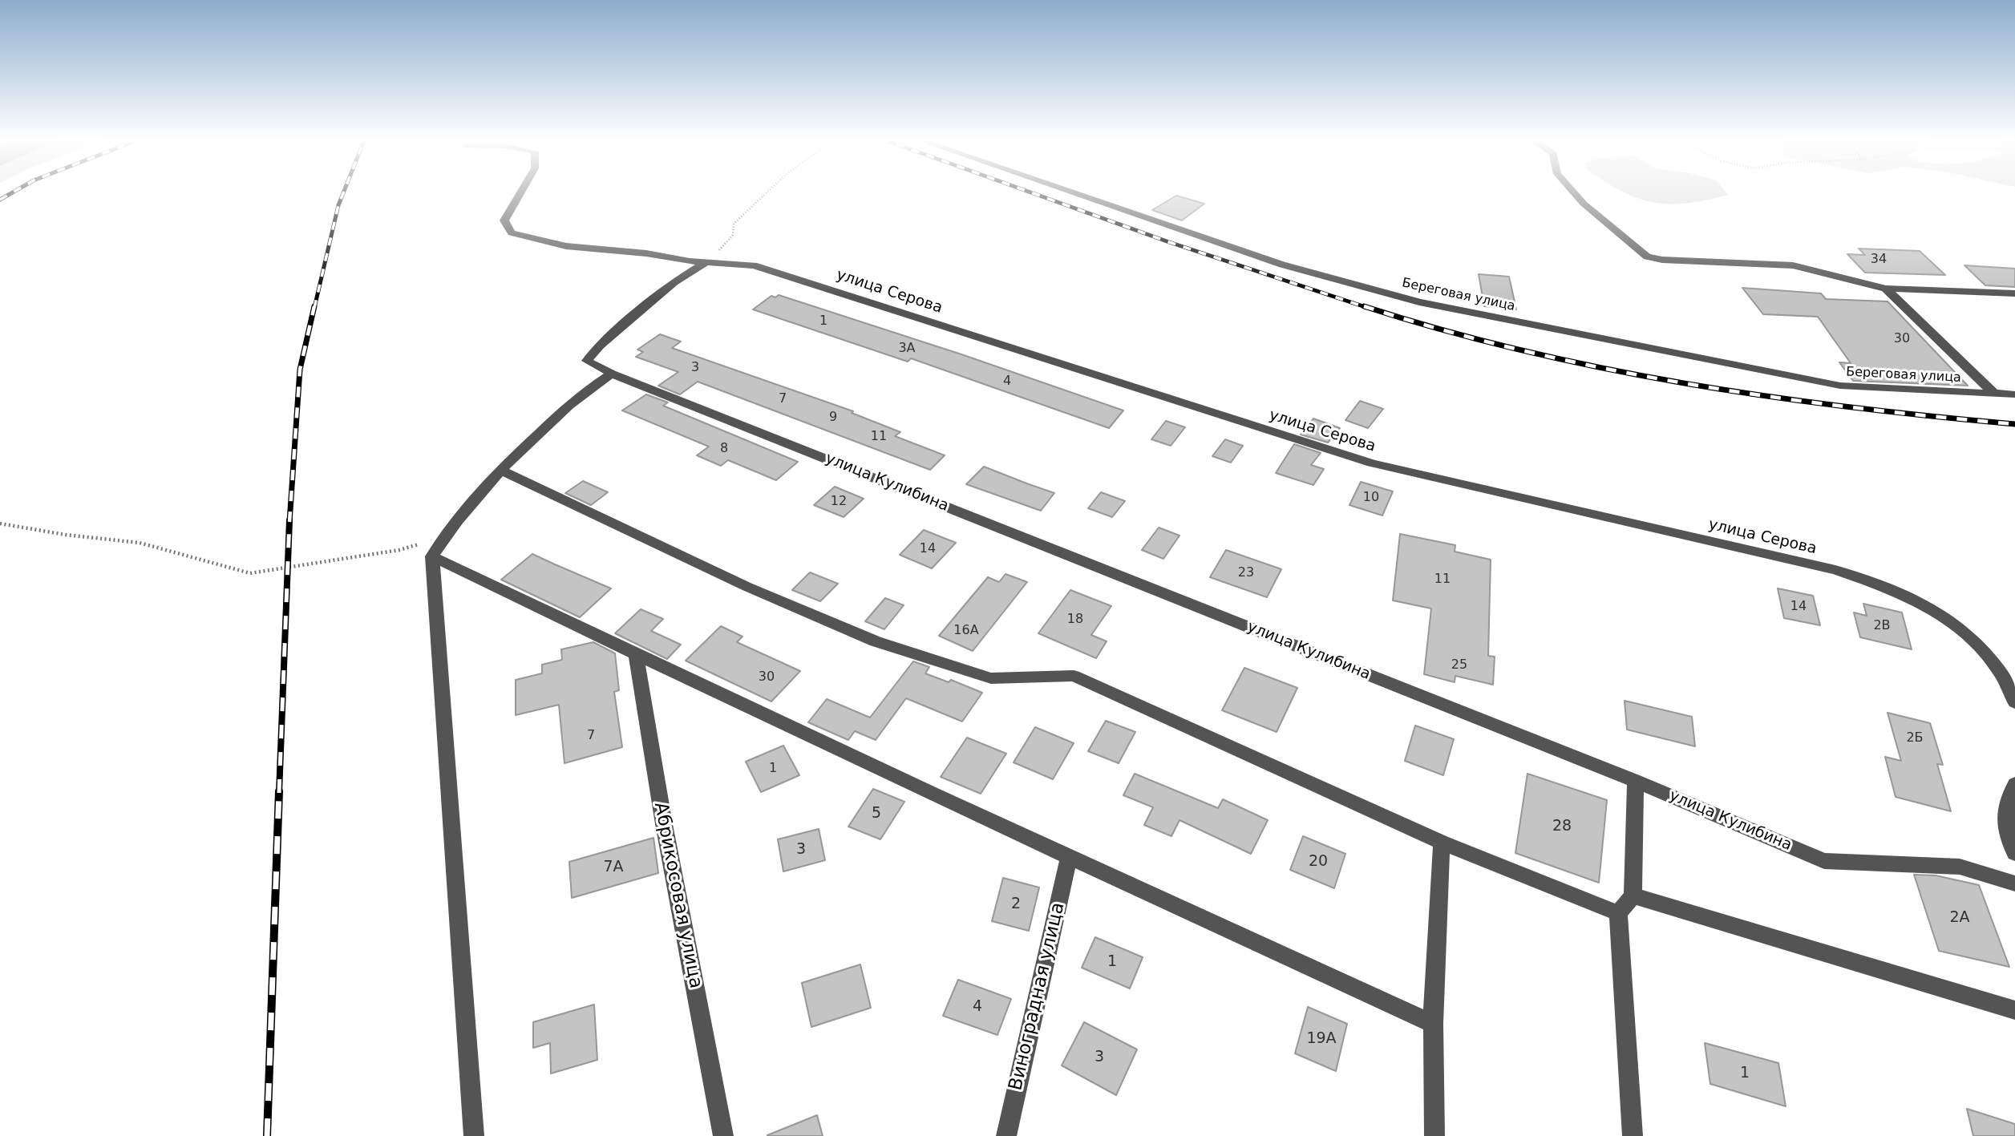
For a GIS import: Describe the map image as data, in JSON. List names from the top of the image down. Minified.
{"streets":{"street":["улица Серова","Береговая улица","улица Кулибина","Абрикосовая улица","Виноградная улица"]},"crossings":[["улица Серова","улица Кулибина"]],"house_numbers":["34","1","30","3А","3","4","7","9","11","8","10","12","14","23","11","14","18","2В","16А","25","30","7","2Б","1","5","28","3","20","7А","2","2А","1","4","19А","3","1"]}
